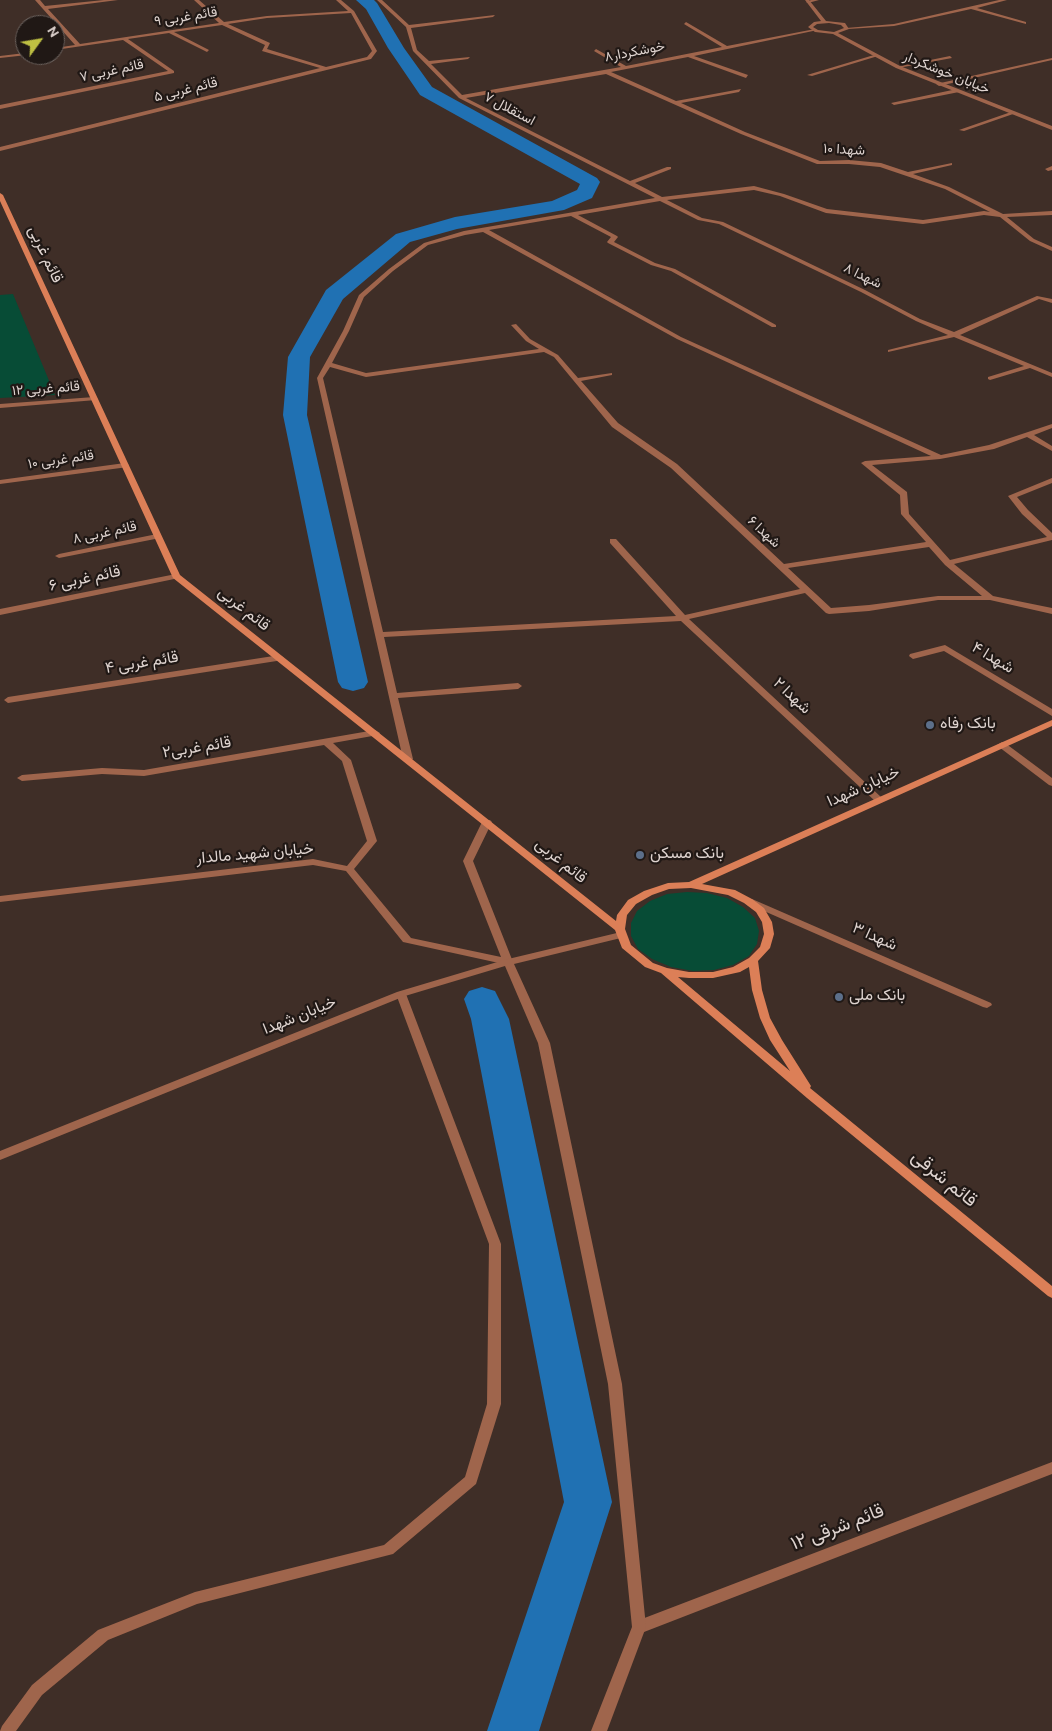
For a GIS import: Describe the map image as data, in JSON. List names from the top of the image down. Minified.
{"streets":{"main road":["قائم غربی","خیابان شهدا","قائم شرقی"],"street":["قائم غربی ۹","خوشکردار۸","قائم غربی ۷","خیابان خوشکردار","قائم غربی ۵","استقلال ۷","شهدا ۱۰","شهدا ۸","قائم غربی ۱۲","قائم غربی ۱۰","شهدا ۶","قائم غربی ۸","قائم غربی ۶","شهدا ۴","قائم غربی ۴","شهدا ۲","۲قائم غربی","خیابان شهید مالدار","شهدا ۳","قائم شرقی ۱۲"]},"crossings":[["قائم غربی ۹","قائم غربی ۷"],["قائم غربی ۹","قائم غربی ۵"],["خوشکردار۸","استقلال ۷"],["خوشکردار۸","شهدا ۱۰"],["استقلال ۷","شهدا ۸"],["قائم غربی","قائم غربی ۱۲"],["قائم غربی","قائم غربی ۱۰"],["قائم غربی","قائم غربی ۸"],["قائم غربی","قائم غربی ۶"],["قائم غربی","قائم غربی ۴"],["قائم غربی","۲قائم غربی"],["قائم غربی","خیابان شهدا"],["قائم غربی","شهدا ۳"],["قائم غربی","قائم شرقی"],["شهدا ۲","خیابان شهدا"],["خیابان شهدا","شهدا ۳"],["خیابان شهدا","قائم شرقی"],["شهدا ۳","قائم شرقی"]],"places":["بانک رفاه","بانک مسکن","بانک ملی"],"north":"top right"}
